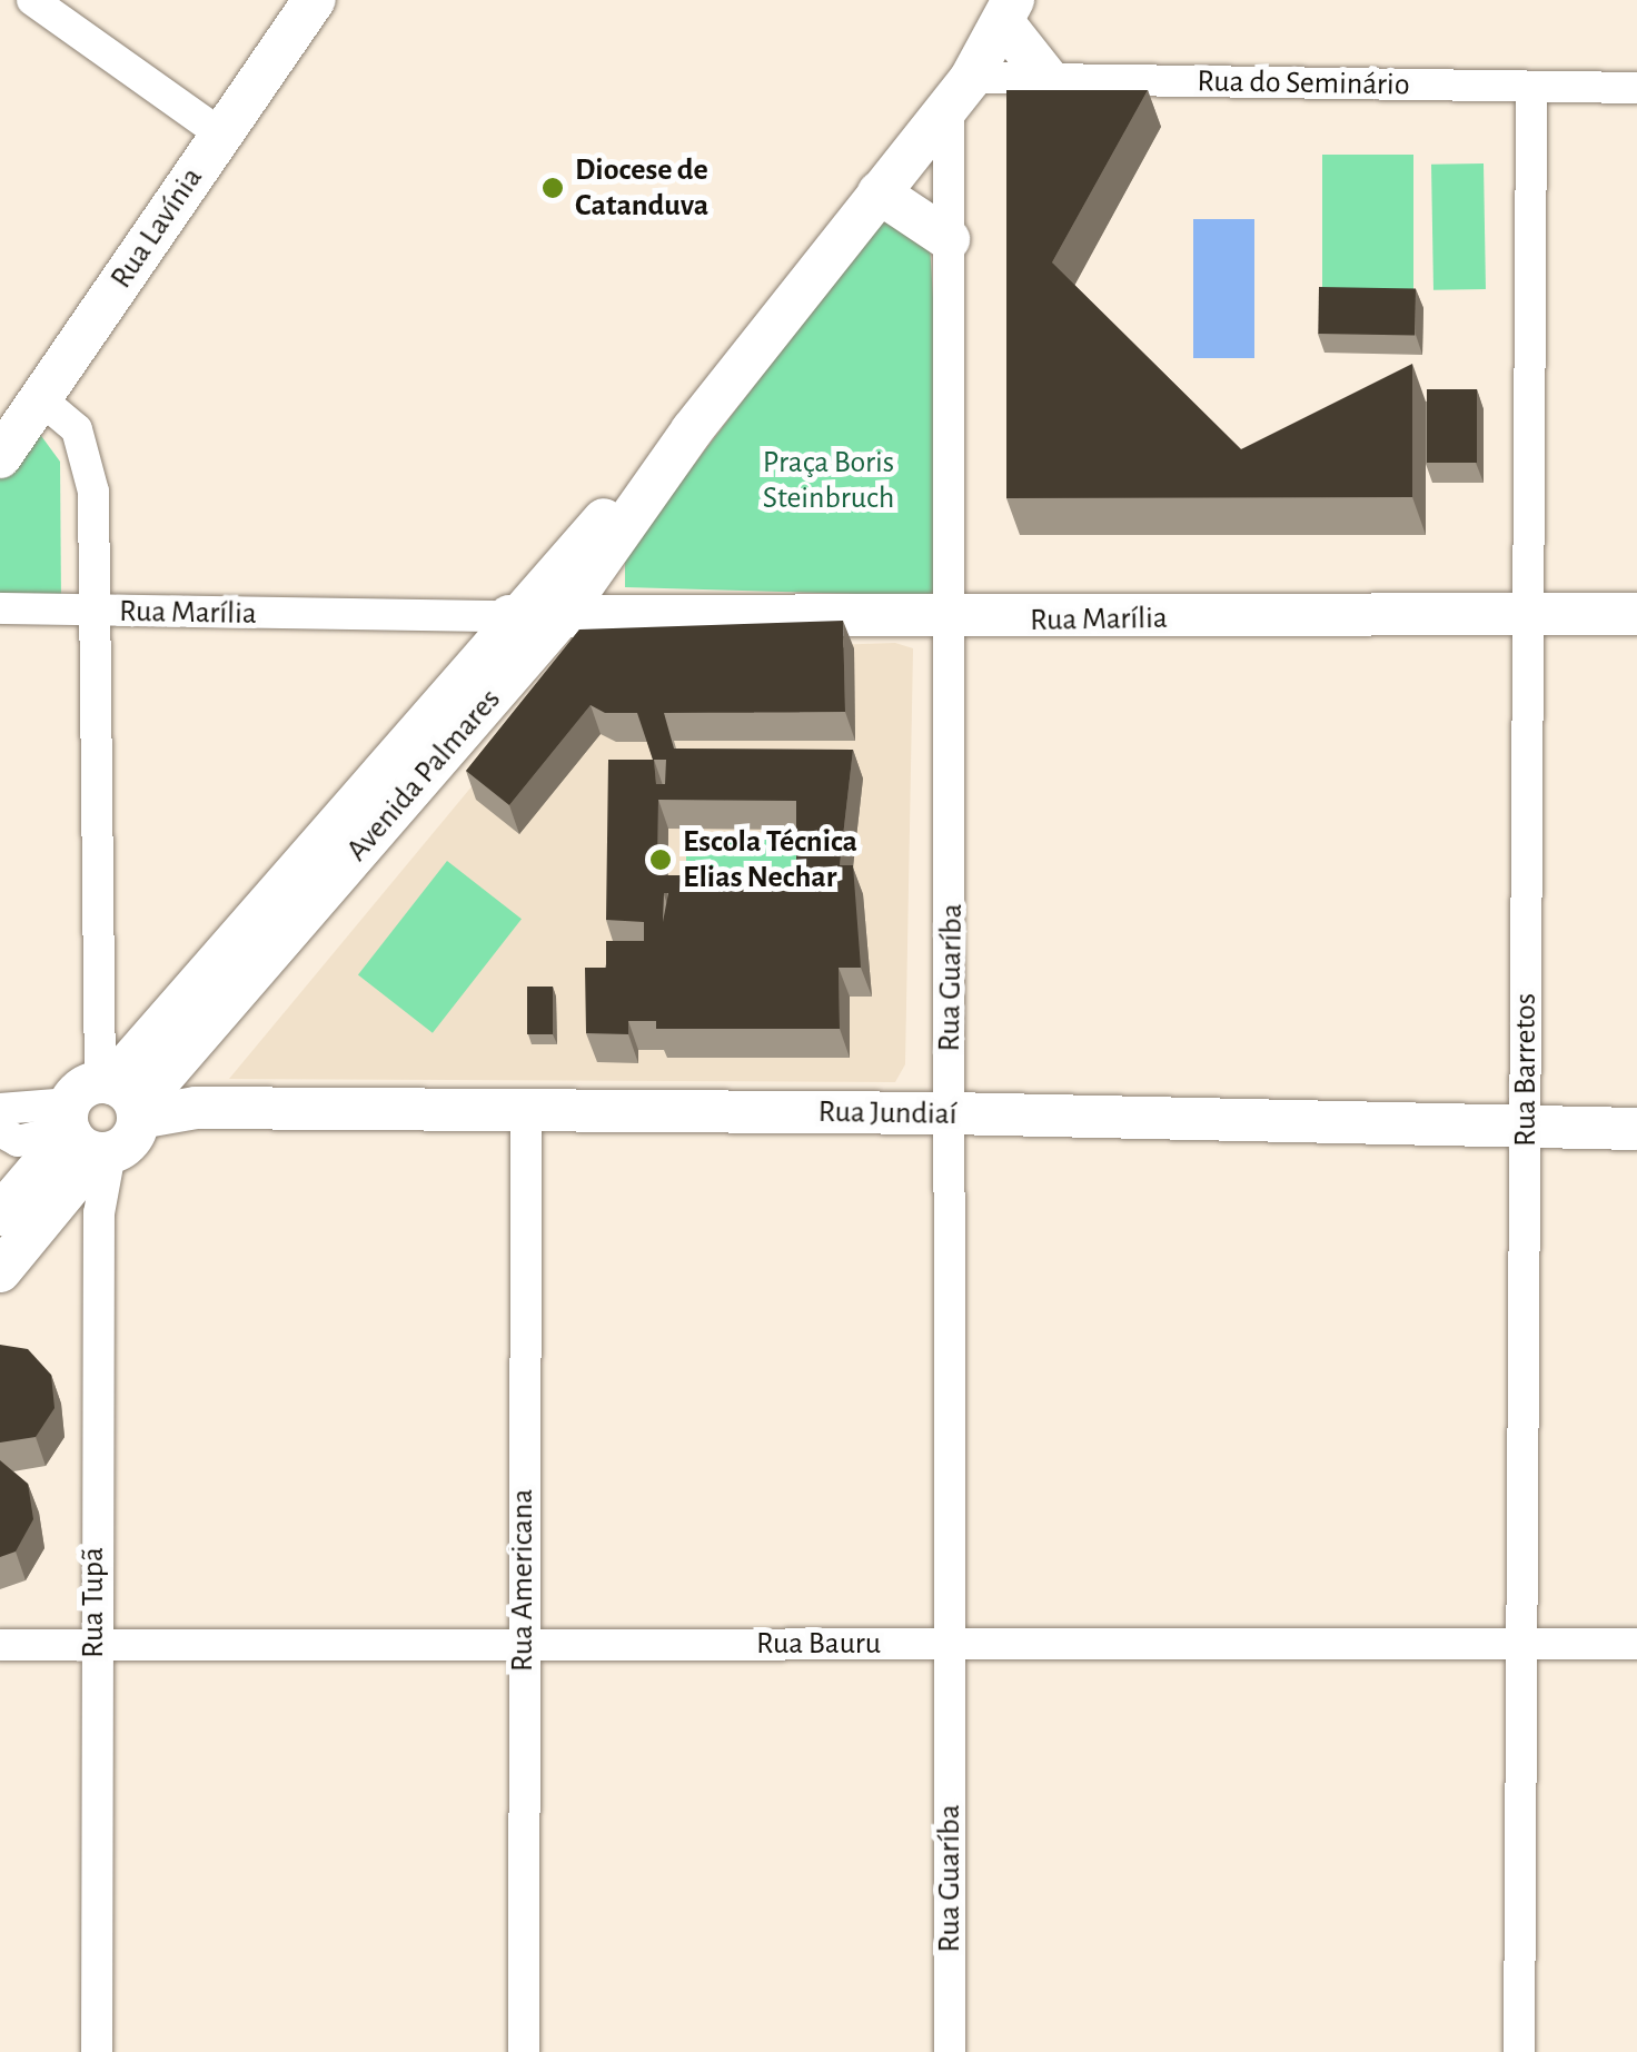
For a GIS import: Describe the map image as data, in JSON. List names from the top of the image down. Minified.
{"streets":{"main road":["Rua Lavínia","Rua Marília","Avenida Palmares","Rua Jundiaí"],"street":["Rua do Seminário","Rua Guaríba","Rua Barretos","Rua Americana","Rua Tupã","Rua Bauru"]},"crossings":[["Rua do Seminário","Avenida Palmares"],["Rua do Seminário","Rua Guaríba"],["Rua do Seminário","Rua Barretos"],["Rua Lavínia","Rua Tupã"],["Rua Marília","Avenida Palmares"],["Rua Marília","Rua Guaríba"],["Rua Marília","Rua Barretos"],["Rua Marília","Rua Tupã"],["Avenida Palmares","Rua Guaríba"],["Avenida Palmares","Rua Jundiaí"],["Avenida Palmares","Rua Tupã"],["Rua Guaríba","Rua Jundiaí"],["Rua Guaríba","Rua Bauru"],["Rua Barretos","Rua Jundiaí"],["Rua Barretos","Rua Bauru"],["Rua Jundiaí","Rua Americana"],["Rua Jundiaí","Rua Tupã"],["Rua Americana","Rua Bauru"],["Rua Tupã","Rua Bauru"]],"parks":["Praça Boris Steinbruch"],"places":["Diocese de Catanduva","Escola Técnica Elias Nechar"]}
